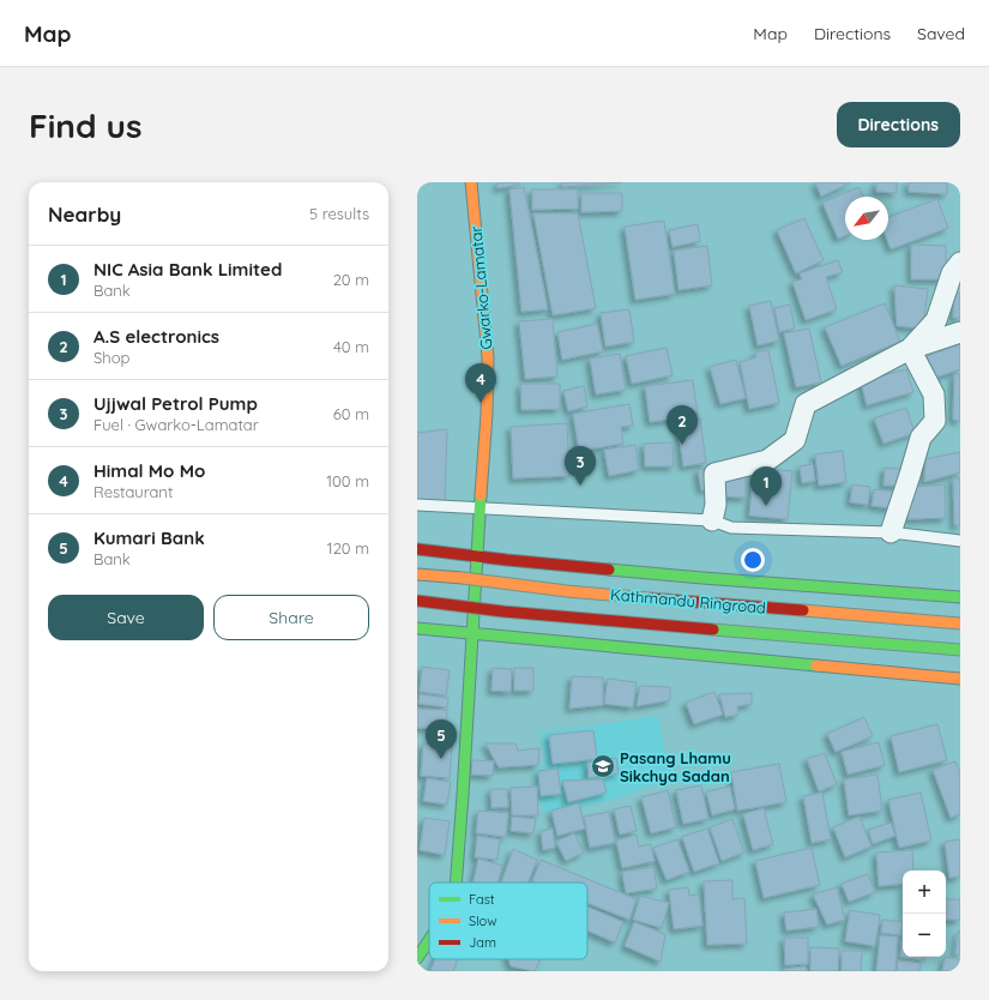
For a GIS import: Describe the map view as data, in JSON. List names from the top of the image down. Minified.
{"streets":{"main road":["Gwarko-Lamatar","Kathmandu Ringroad"]},"places":{"school or university":["Pasang Lhamu Sikchya Sadan"]},"legend":["Fast","Slow","Jam"],"north":"bottom left","page":{"header":"Map","nav":["Map","Directions","Saved"],"buttons":["Directions",["Save","Share"]],"title":"Find us","heading":["Nearby","5 results"],"list":[{"mark":"1","name":"NIC Asia Bank Limited","note":"Bank","value":"20 m"},{"mark":"2","name":"A.S electronics","note":"Shop","value":"40 m"},{"mark":"3","name":"Ujjwal Petrol Pump","note":"Fuel · Gwarko-Lamatar","value":"60 m"},{"mark":"4","name":"Himal Mo Mo","note":"Restaurant","value":"100 m"},{"mark":"5","name":"Kumari Bank","note":"Bank","value":"120 m"}],"pins":["4","2","3","1","5"],"map_buttons":["+","−"]}}
